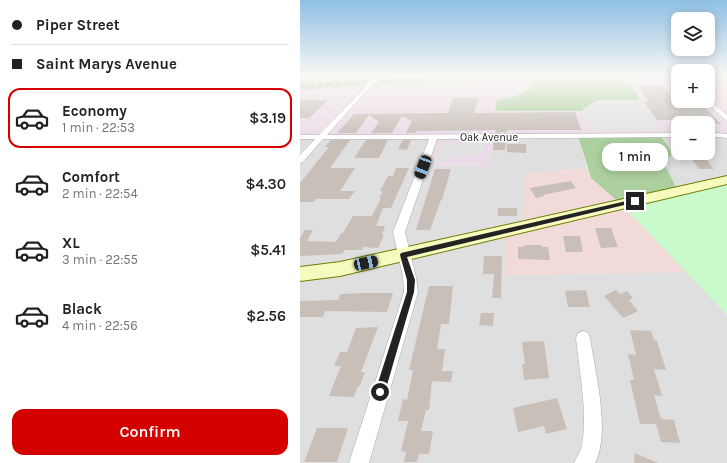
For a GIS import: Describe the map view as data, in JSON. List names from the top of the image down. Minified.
{"streets":{"street":["Oak Avenue"]},"page":{"banner":["Piper Street","Saint Marys Avenue"],"map_buttons":["+","−"],"list":[{"name":"Economy","note":"1 min · 22:53","value":"$3.19"},{"name":"Comfort","note":"2 min · 22:54","value":"$4.30"},{"name":"XL","note":"3 min · 22:55","value":"$5.41"},{"name":"Black","note":"4 min · 22:56","value":"$2.56"}],"bubble":"1 min","buttons":"Confirm"}}
